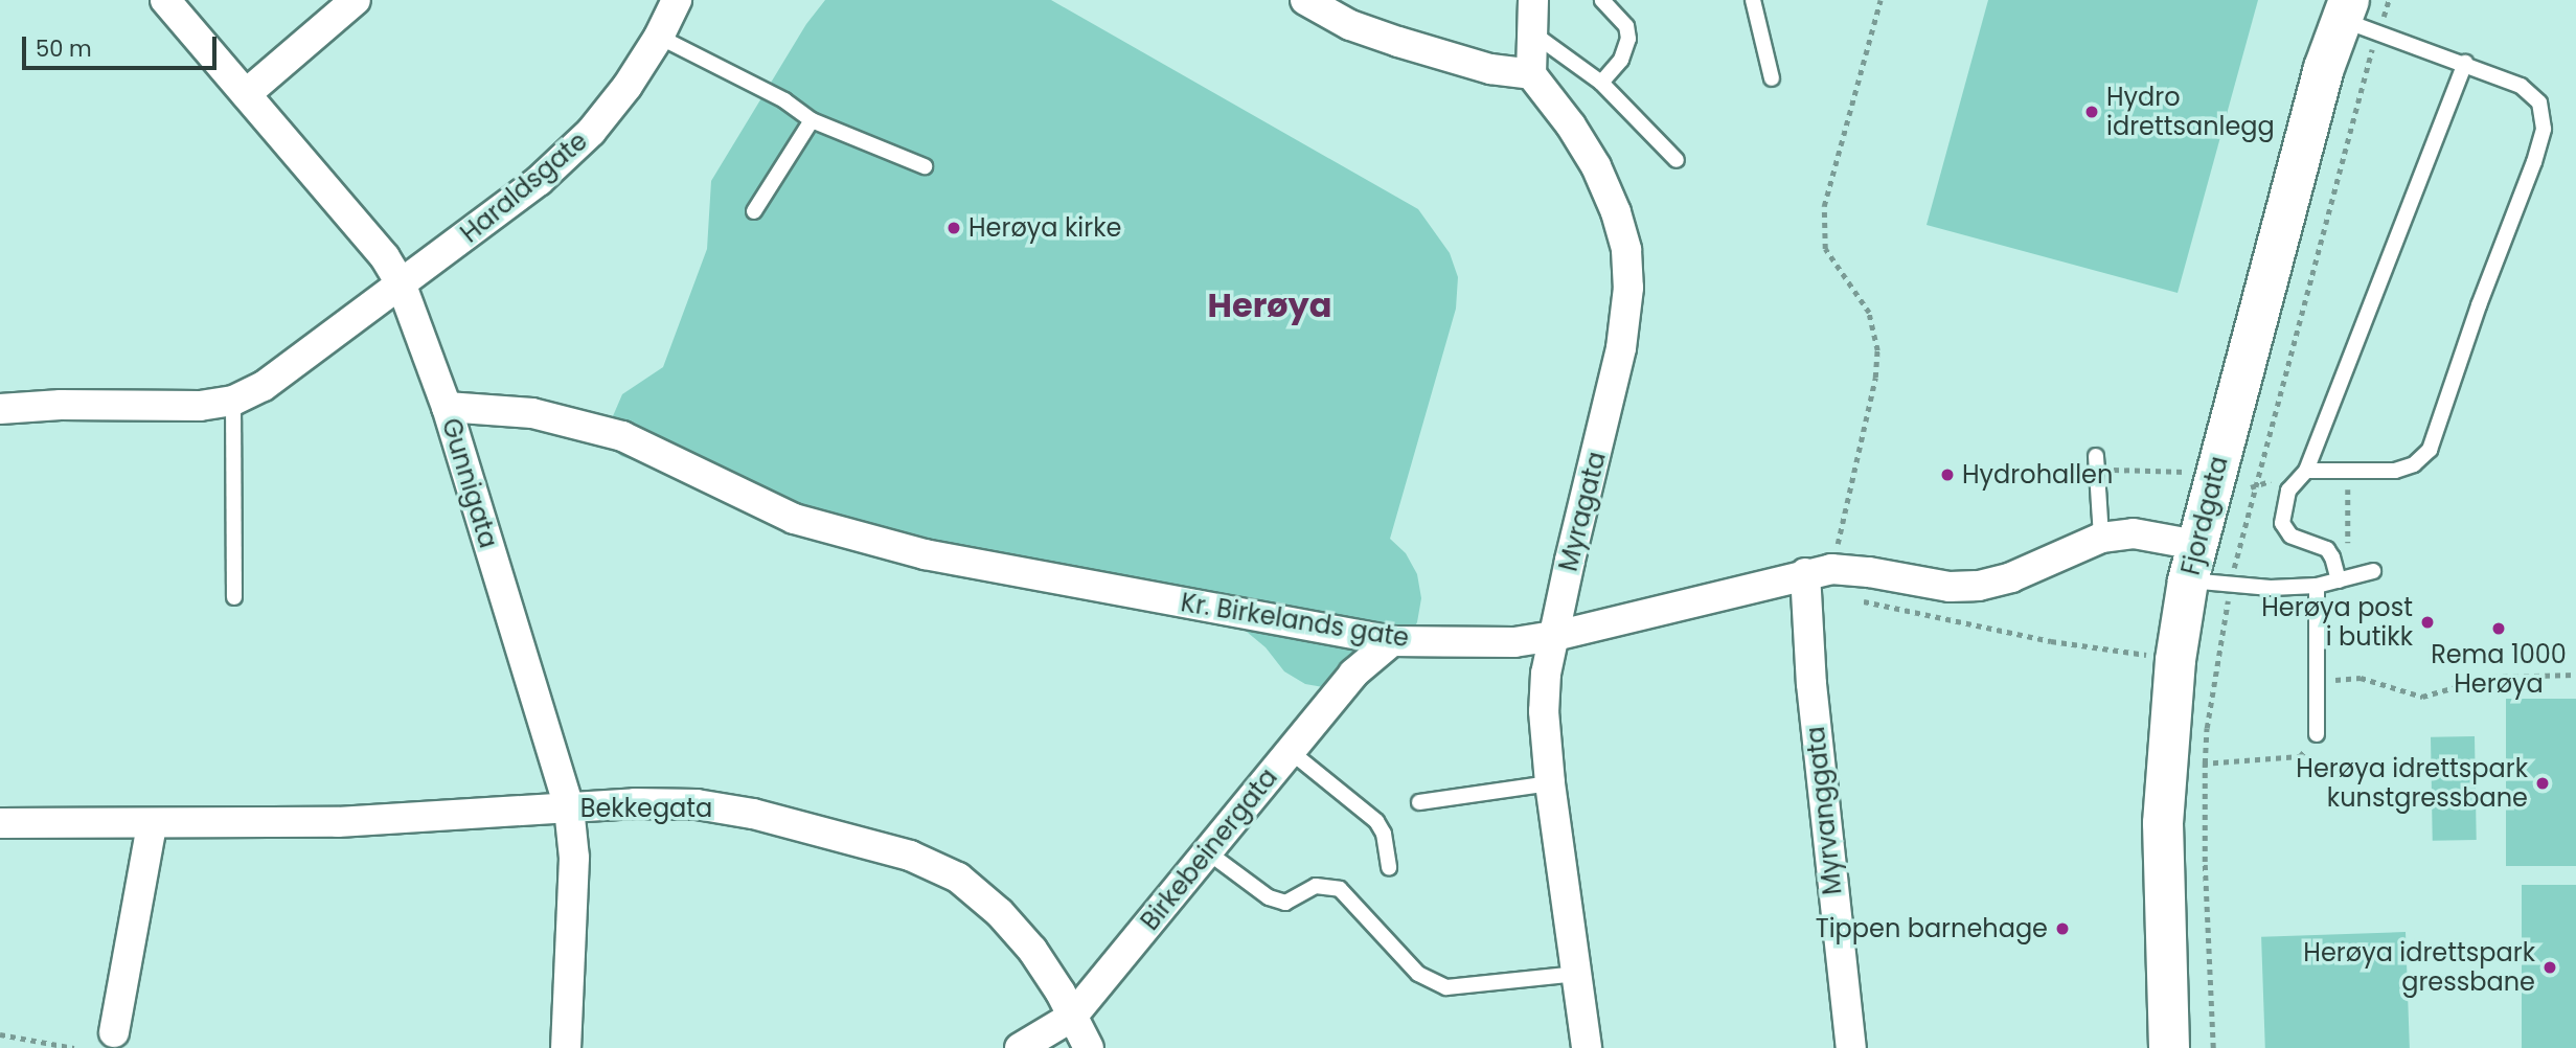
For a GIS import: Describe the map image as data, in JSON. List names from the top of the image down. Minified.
{"streets":{"street":["Haraldsgate","Gunnigata","Myragata","Fjordgata","Kr. Birkelands gate","Bekkegata","Myrvanggata","Birkebeinergata"]},"crossings":[["Haraldsgate","Gunnigata"],["Gunnigata","Kr. Birkelands gate"],["Gunnigata","Bekkegata"],["Myragata","Kr. Birkelands gate"],["Fjordgata","Kr. Birkelands gate"],["Kr. Birkelands gate","Myrvanggata"],["Kr. Birkelands gate","Birkebeinergata"],["Bekkegata","Birkebeinergata"]],"districts":["Herøya"],"places":["Hydro idrettsanlegg","Herøya kirke","Hydrohallen","Herøya post i butikk","Rema 1000 Herøya","Herøya idrettspark kunstgressbane","Tippen barnehage","Herøya idrettspark gressbane"],"scale_bar":"50 m"}
